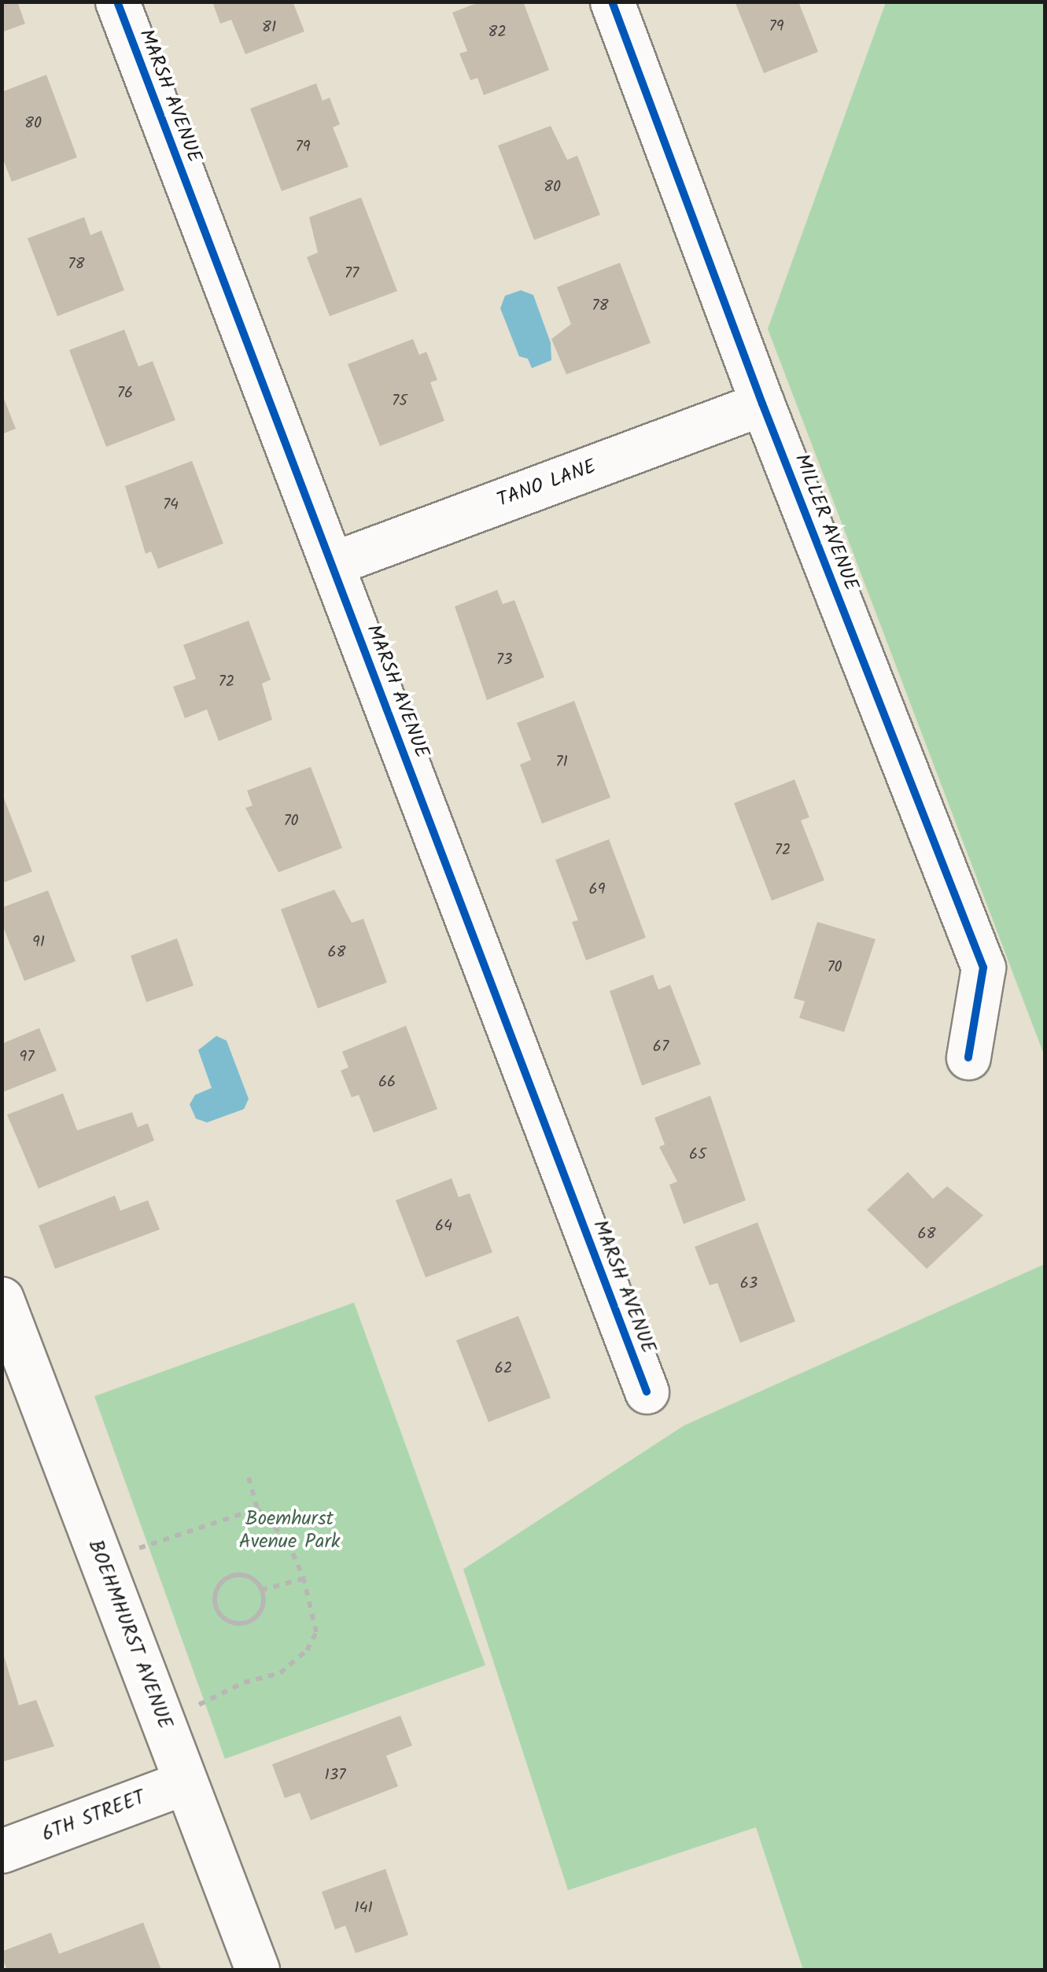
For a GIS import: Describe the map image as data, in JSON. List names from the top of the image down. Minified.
{"streets":{"street":["MARSH AVENUE","TANO LANE","MILLER AVENUE","BOEHMHURST AVENUE","6TH STREET"]},"crossings":[["MARSH AVENUE","TANO LANE"],["TANO LANE","MILLER AVENUE"],["BOEHMHURST AVENUE","6TH STREET"]],"parks":["Boemhurst Avenue Park"],"house_numbers":["79","81","82","80","79","80","78","77","78","76","75","74","73","72","71","70","72","69","91","68","70","67","97","66","65","64","68","63","62","137","141"]}
